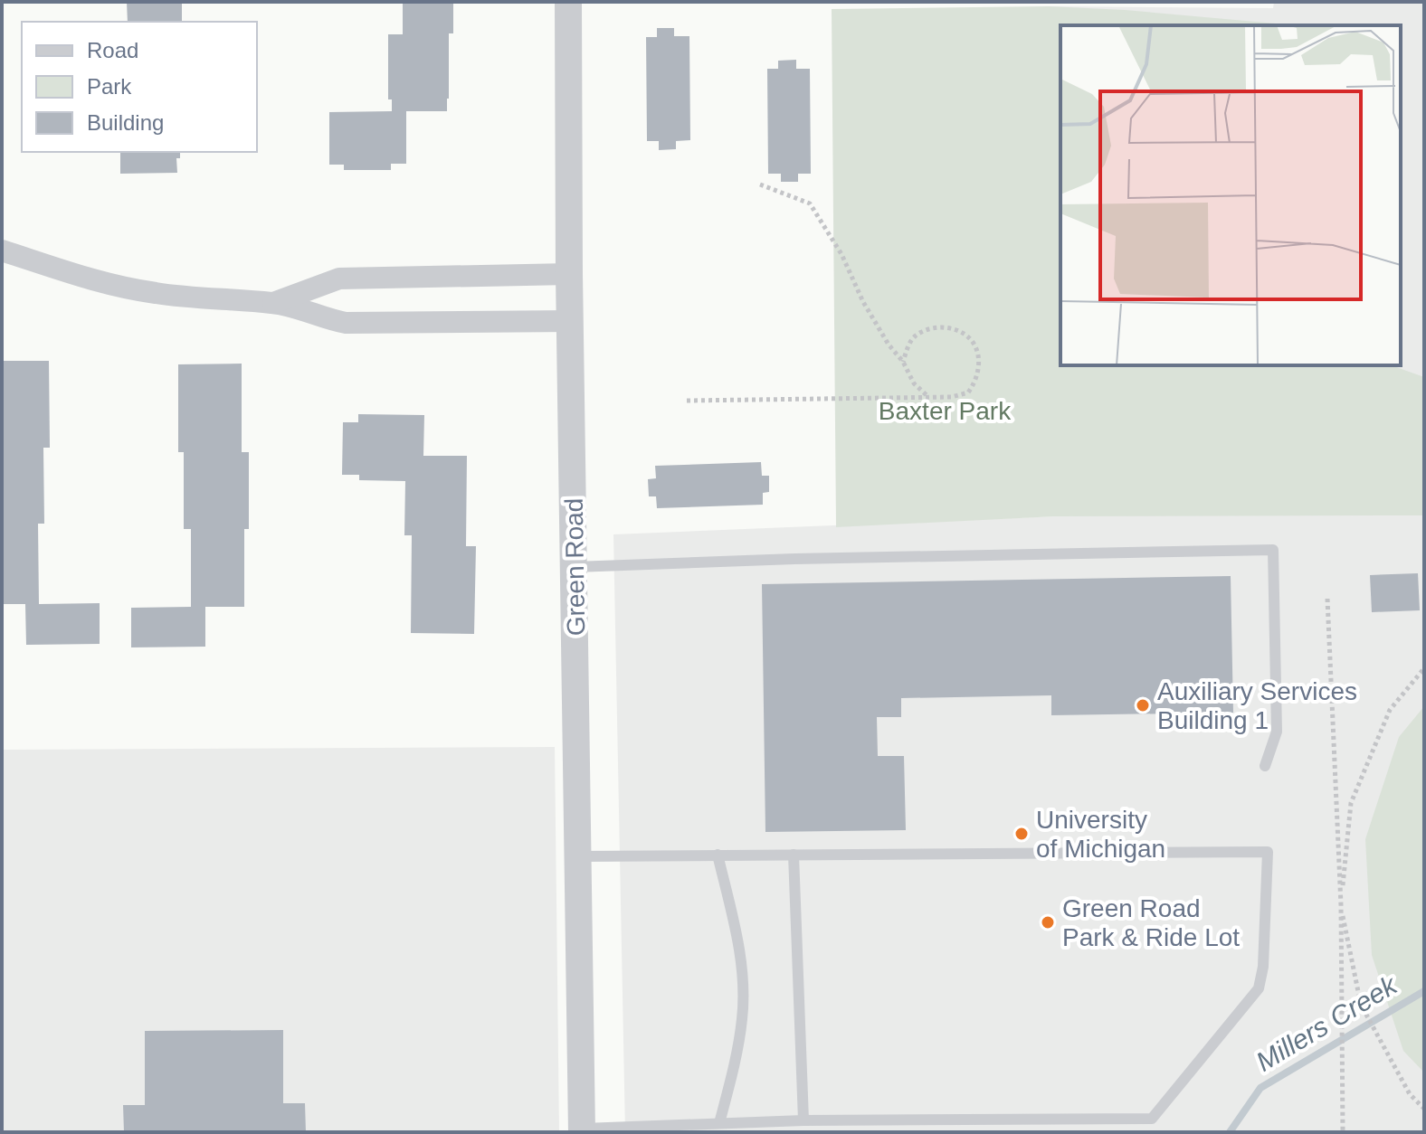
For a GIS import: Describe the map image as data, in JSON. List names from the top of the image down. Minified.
{"streets":{"street":["Green Road"]},"water":["Millers Creek"],"parks":["Baxter Park"],"places":["Auxiliary Services Building 1","University of Michigan","Green Road Park & Ride Lot"],"legend":["Road","Park","Building"]}
